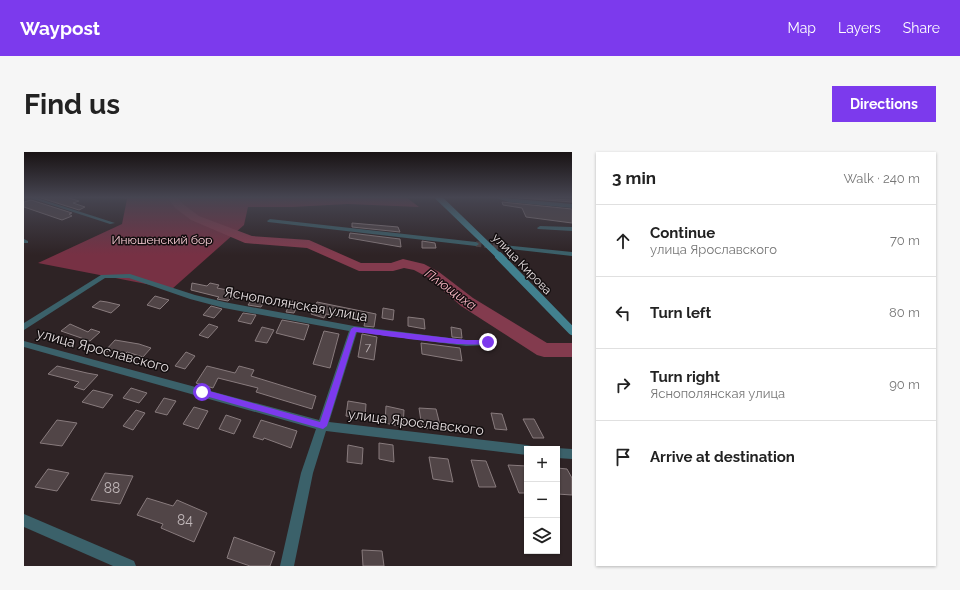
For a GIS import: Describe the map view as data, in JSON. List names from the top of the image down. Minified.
{"streets":{"main road":["улица Кирова"],"street":["Яснополянская улица","улица Ярославского"]},"water":["Плющиха"],"parks":["Инюшенский бор"],"house_numbers":["7","88","84"],"page":{"header":"Waypost","nav":["Map","Layers","Share"],"buttons":"Directions","title":"Find us","heading":["3 min","Walk · 240 m"],"list":[["Continue","улица Ярославского","70 m"],["Turn left","80 m"],["Turn right","Яснополянская улица","90 m"],"Arrive at destination"],"map_buttons":["+","−"]}}
